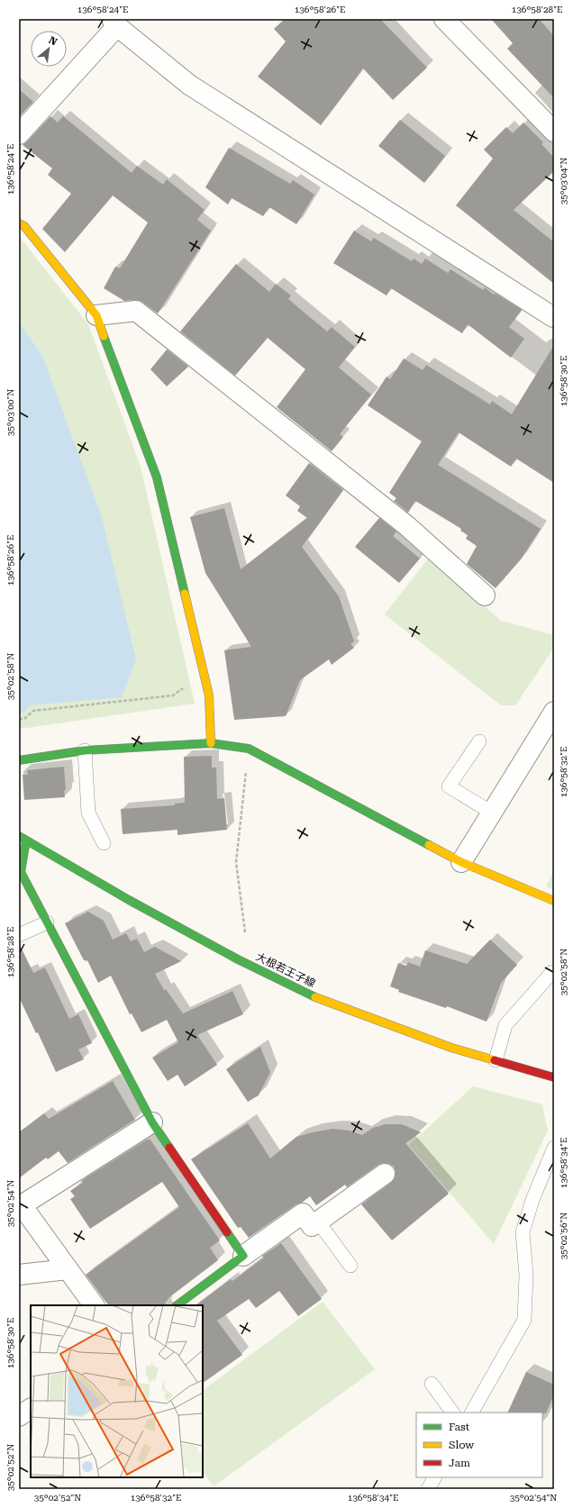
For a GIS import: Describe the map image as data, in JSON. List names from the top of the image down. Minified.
{"streets":{"street":["大根若王子線"]},"legend":["Fast","Slow","Jam"],"north":"top right","coordinates":["136°58'24\"E","136°58'26\"E","136°58'28\"E","35°03'04\"N","136°58'30\"E","35°03'00\"N","35°02'58\"N","136°58'32\"E","136°58'34\"E","35°02'54\"N","35°02'56\"N","35°02'52\"N"]}
